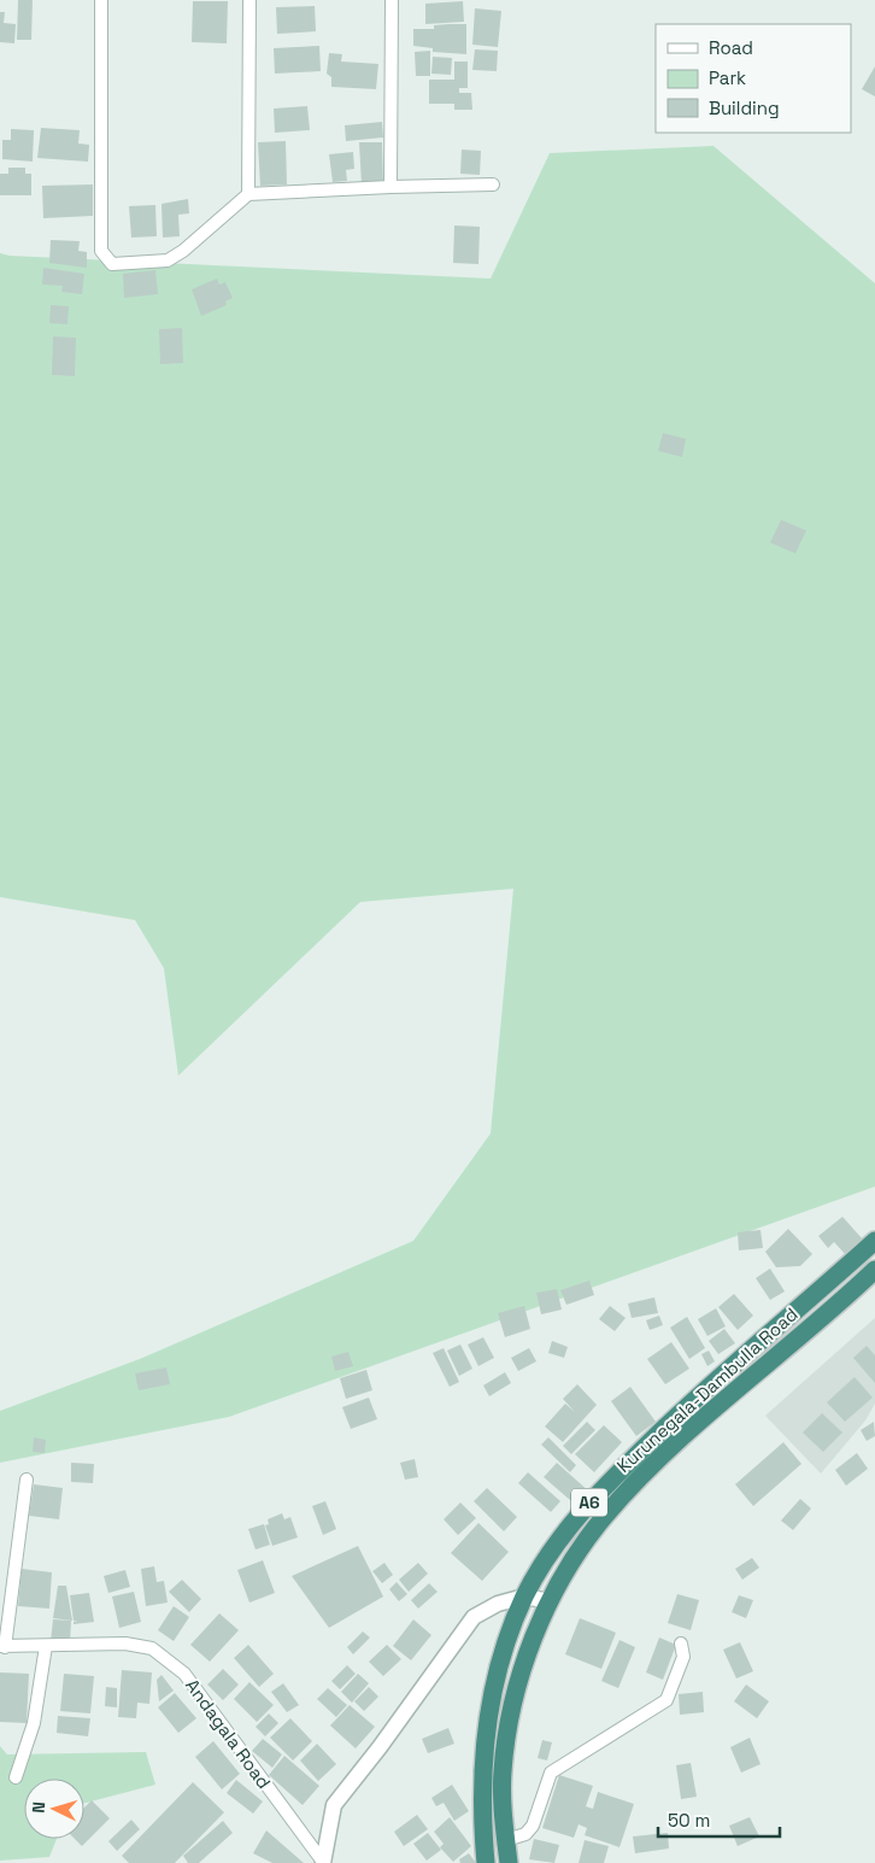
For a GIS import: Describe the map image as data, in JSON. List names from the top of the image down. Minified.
{"streets":{"highway":["Kurunegala-Dambulla Road","A6"],"street":["Andagala Road"]},"legend":["Road","Park","Building"],"scale_bar":"50 m","north":"left"}
